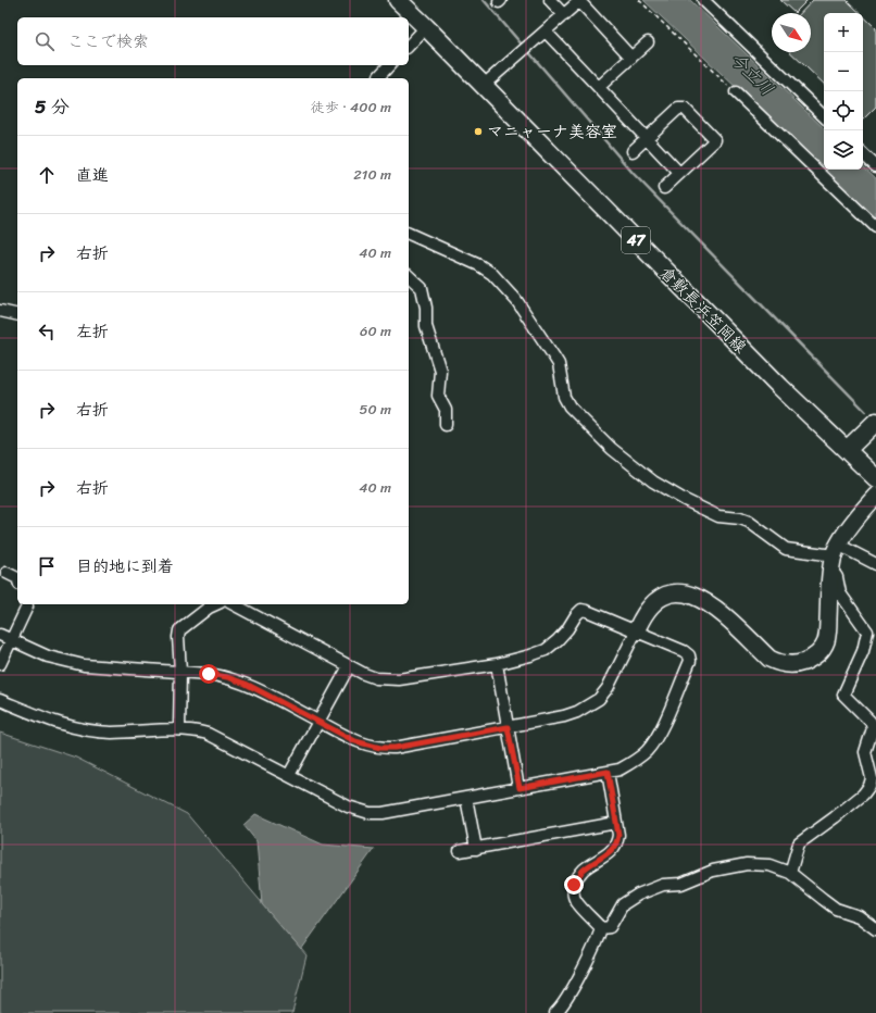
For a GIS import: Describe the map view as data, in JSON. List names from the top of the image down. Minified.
{"streets":{"main road":["47","倉敷長浜笠岡線"]},"water":["今立川"],"places":["マニャーナ美容室"],"north":"bottom right","page":{"map_buttons":["+","−"],"search":"ここで検索","heading":["5 分","徒歩 · 400 m"],"list":[["直進","210 m"],["右折","40 m"],["左折","60 m"],["右折","50 m"],["右折","40 m"],"目的地に到着"]}}
